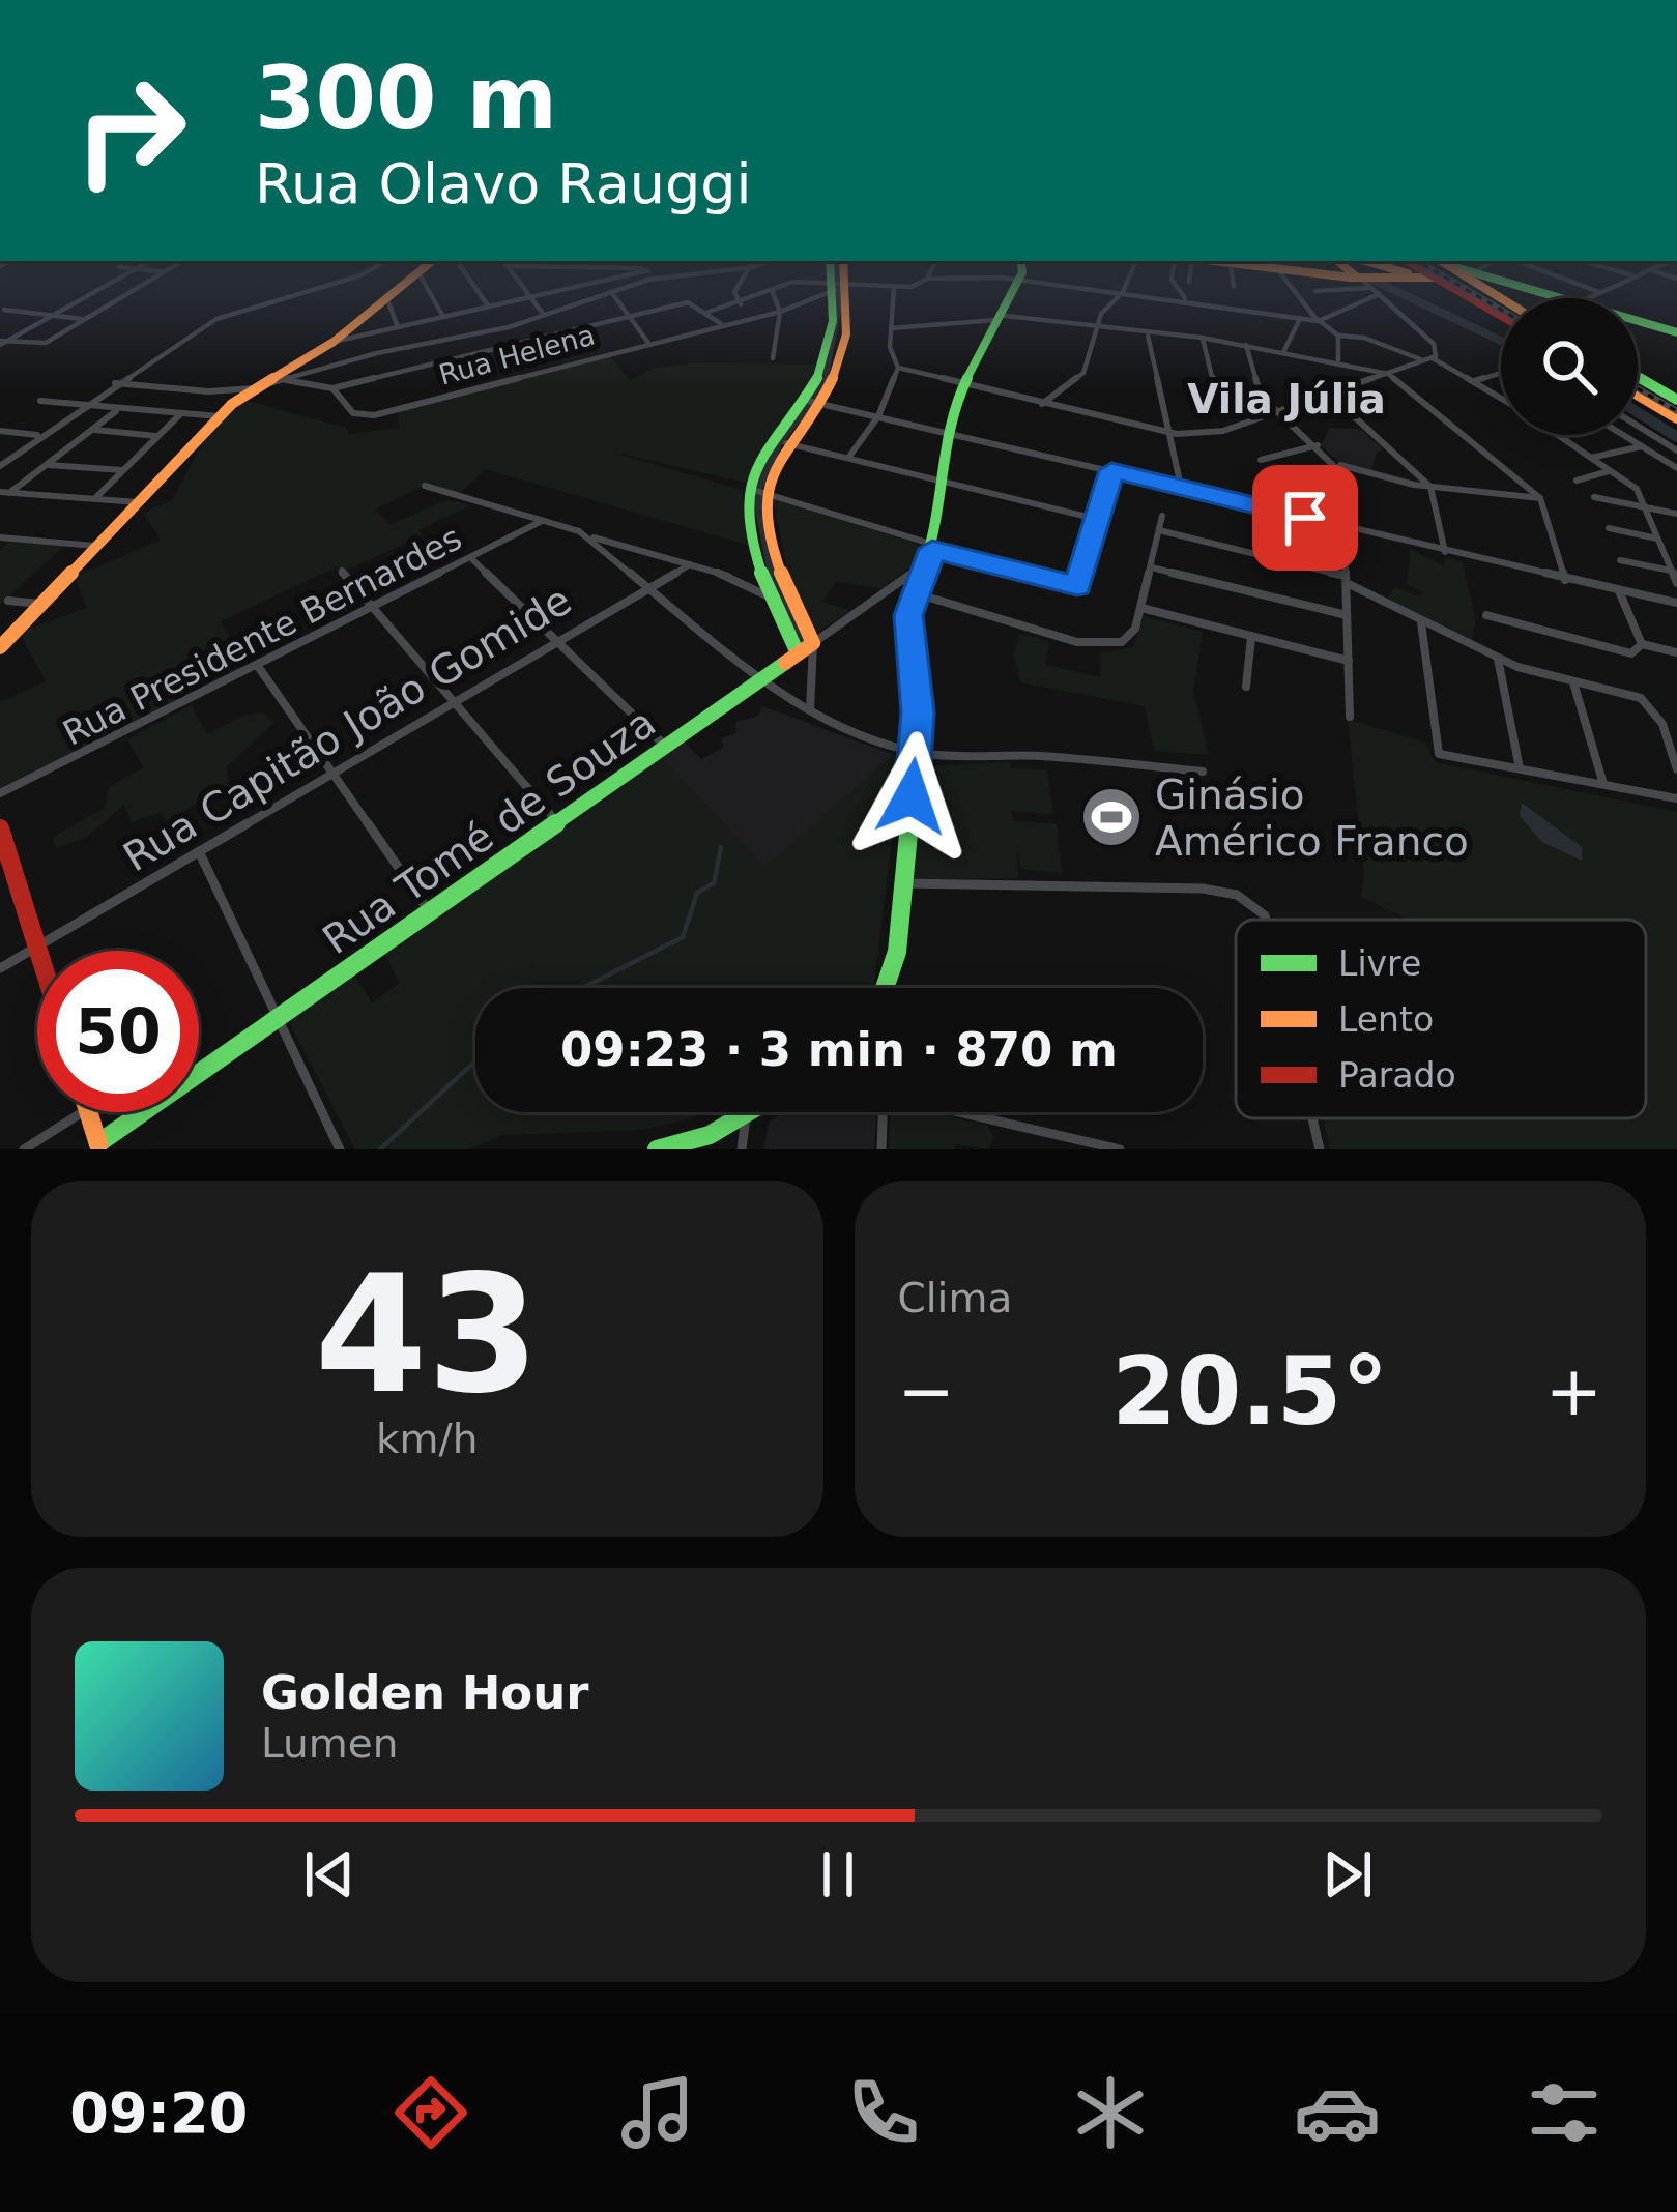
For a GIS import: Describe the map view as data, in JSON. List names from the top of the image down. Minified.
{"streets":{"street":["Rua Helena","Rua Presidente Bernardes","Rua Capitão João Gomide","Rua Tomé de Souza"]},"districts":["Vila Júlia"],"places":{"sports":["Ginásio Américo Franco"]},"legend":["Livre","Lento","Parado"],"page":{"turn":["300 m","Rua Olavo Rauggi"],"limit":"50","trip":"09:23 · 3 min · 870 m","tile":[["43","km/h"],"Clima"],"heat":["−","20.5°","+"],"song":["Golden Hour","Lumen"],"tabs":"09:20"}}
